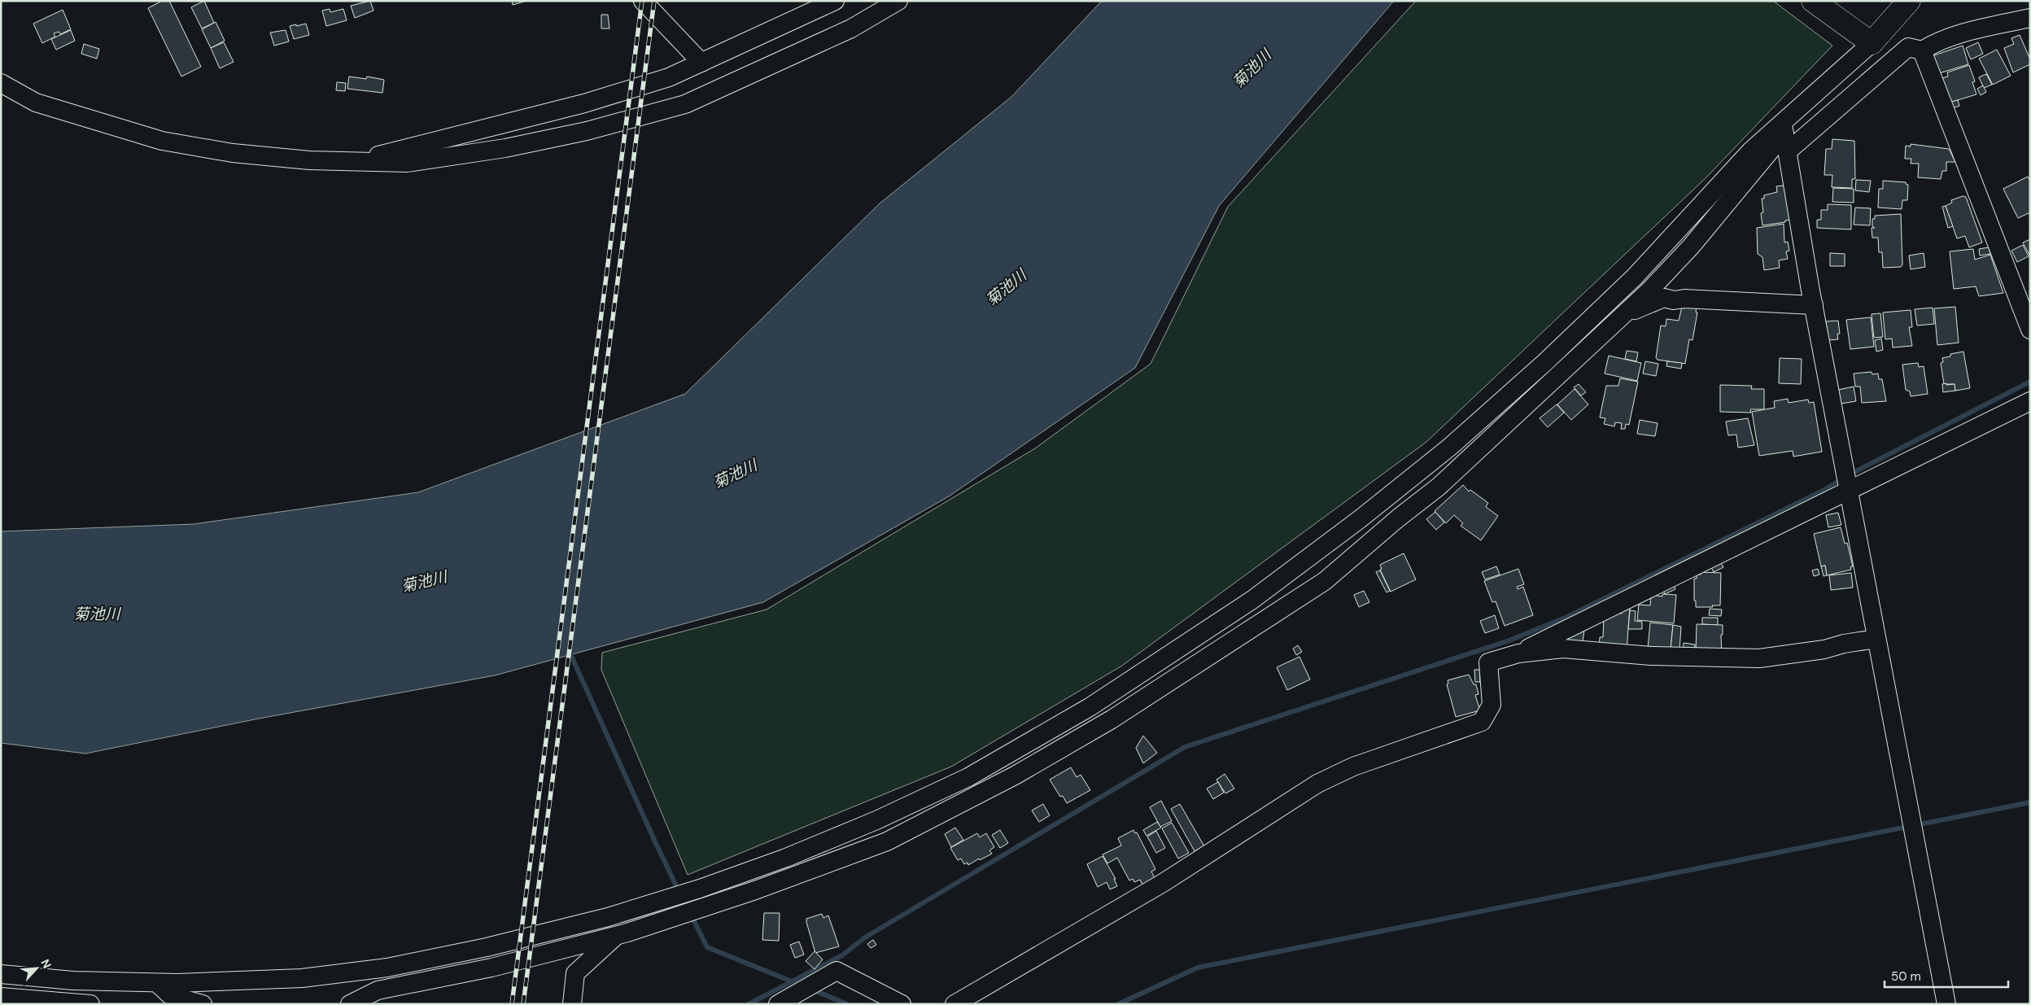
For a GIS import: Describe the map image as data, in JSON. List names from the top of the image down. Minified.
{"water":["菊池川"],"scale_bar":"50 m","north":"top right"}
